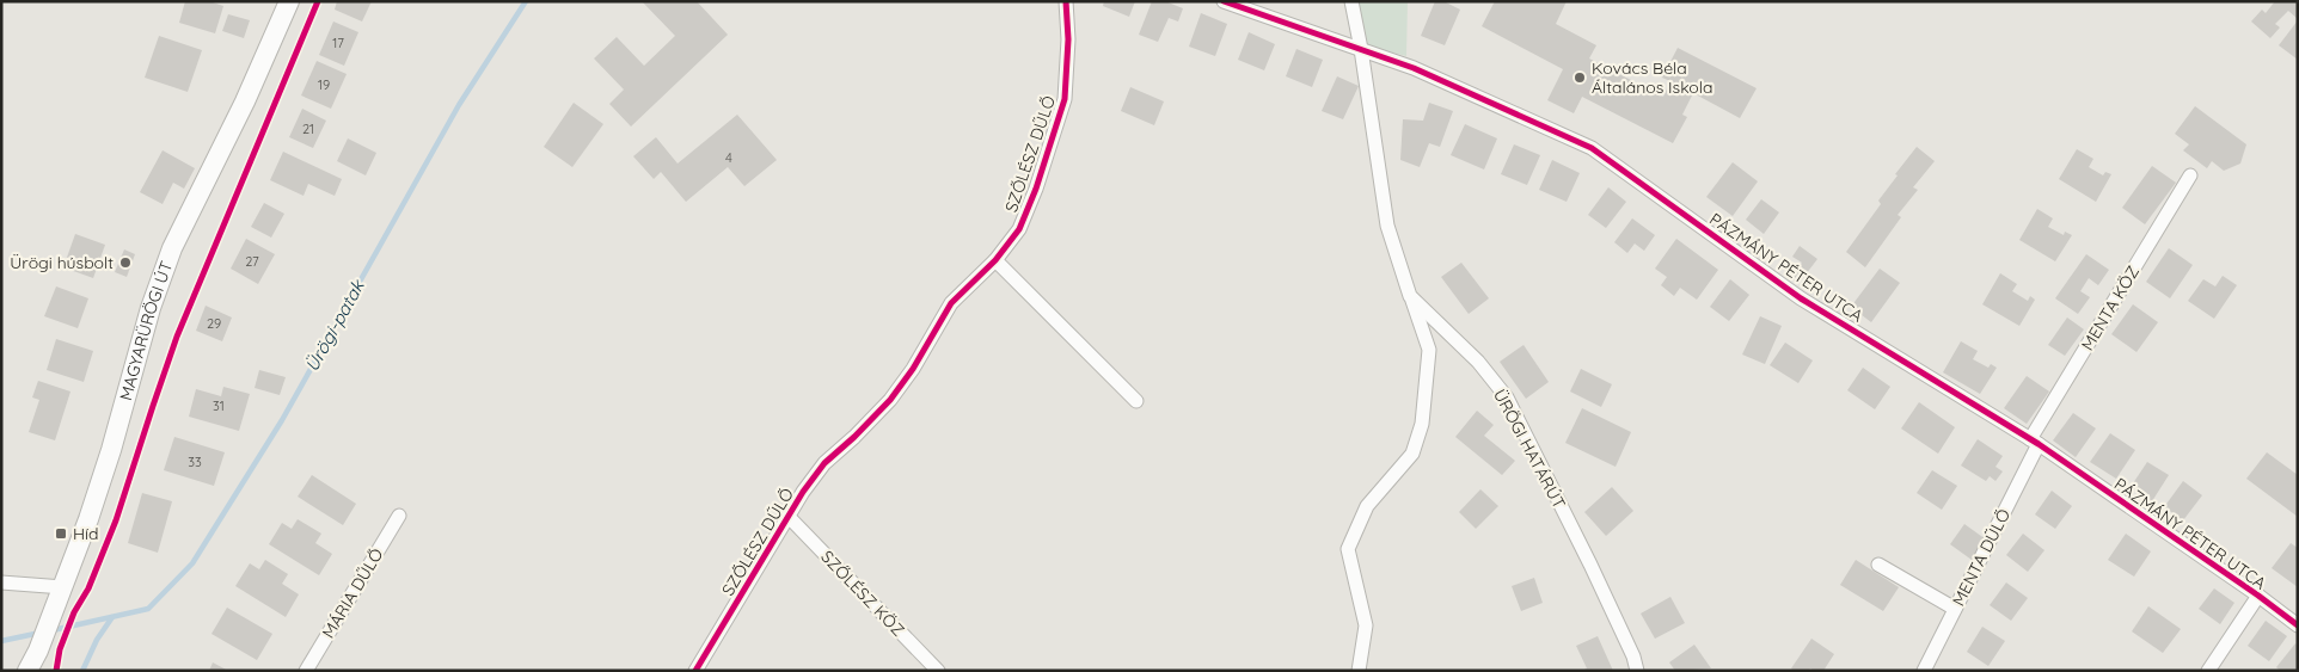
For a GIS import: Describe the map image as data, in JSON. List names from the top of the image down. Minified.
{"streets":{"main road":["MAGYARÜRÖGI ÚT"],"street":["SZŐLÉSZ DŰLŐ","PÁZMÁNY PÉTER UTCA","MENTA KÖZ","ÜRÖGI HATÁRÚT","MENTA DŰLŐ","MÁRIA DŰLŐ","SZŐLÉSZ KÖZ"]},"crossings":[["SZŐLÉSZ DŰLŐ","SZŐLÉSZ KÖZ"],["PÁZMÁNY PÉTER UTCA","MENTA KÖZ"],["PÁZMÁNY PÉTER UTCA","ÜRÖGI HATÁRÚT"],["PÁZMÁNY PÉTER UTCA","MENTA DŰLŐ"],["MENTA KÖZ","MENTA DŰLŐ"]],"water":["Ürögi-patak"],"places":{"other":["Kovács Béla Általános Iskola","Ürögi húsbolt"],"transit":["Híd"]},"house_numbers":["17","19","21","4","27","29","31","33"]}
